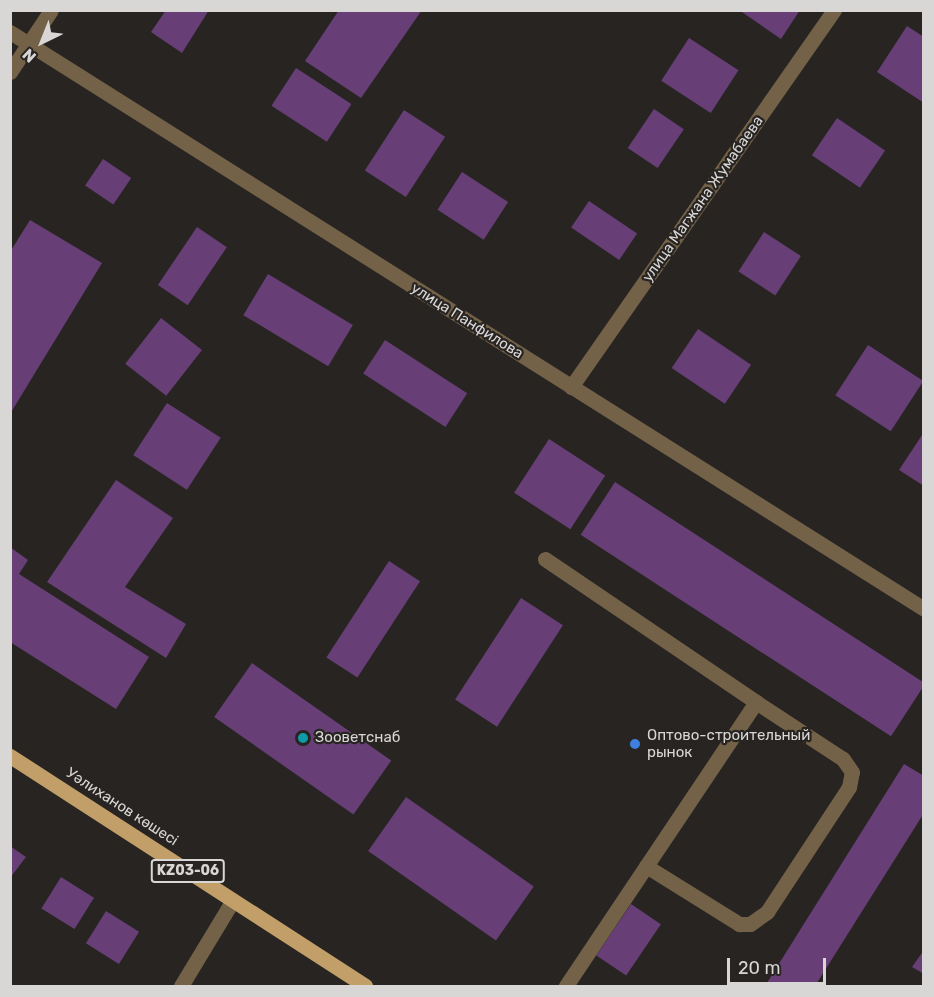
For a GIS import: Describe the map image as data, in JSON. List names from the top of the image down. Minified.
{"streets":{"main road":["Уәлиханов көшесі","KZ03-06"],"street":["улица Магжана Жумабаева","улица Панфилова"]},"crossings":[["улица Магжана Жумабаева","улица Панфилова"]],"places":["Зооветснаб","Оптово-строительный рынок"],"scale_bar":"20 m","north":"bottom left"}
